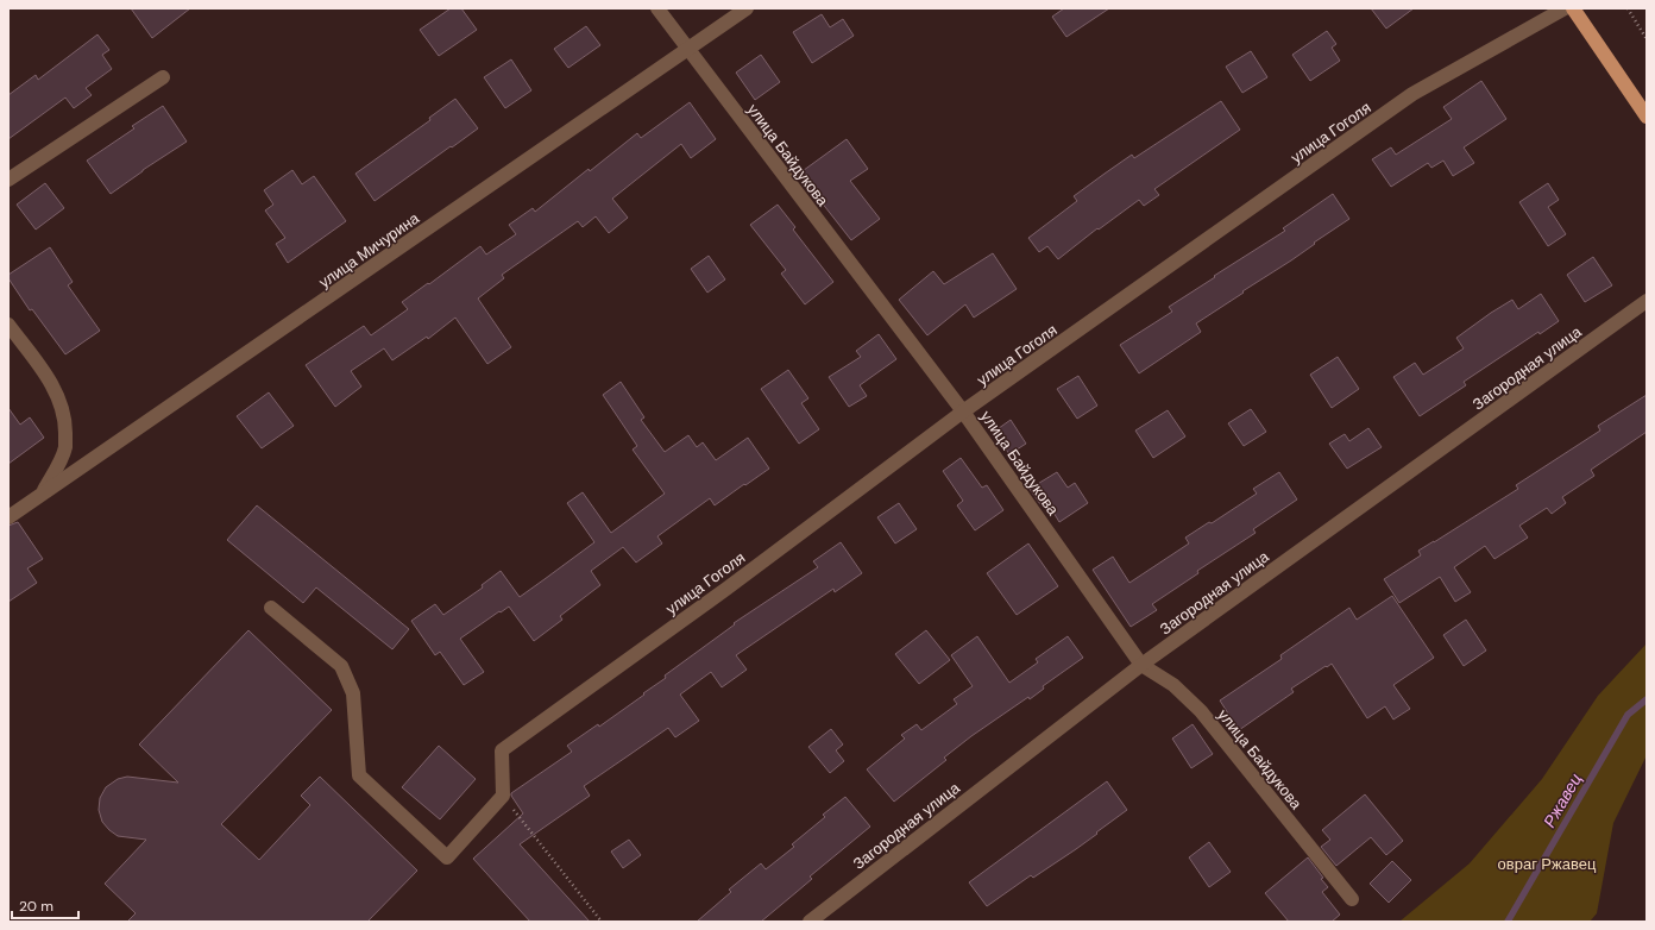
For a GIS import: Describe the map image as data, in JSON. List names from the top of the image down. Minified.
{"streets":{"street":["улица Гоголя","улица Байдукова","улица Мичурина","Загородная улица"]},"crossings":[["улица Гоголя","улица Байдукова"],["улица Байдукова","улица Мичурина"],["улица Байдукова","Загородная улица"]],"water":["Ржавец"],"parks":["овраг Ржавец"],"scale_bar":"20 m"}
